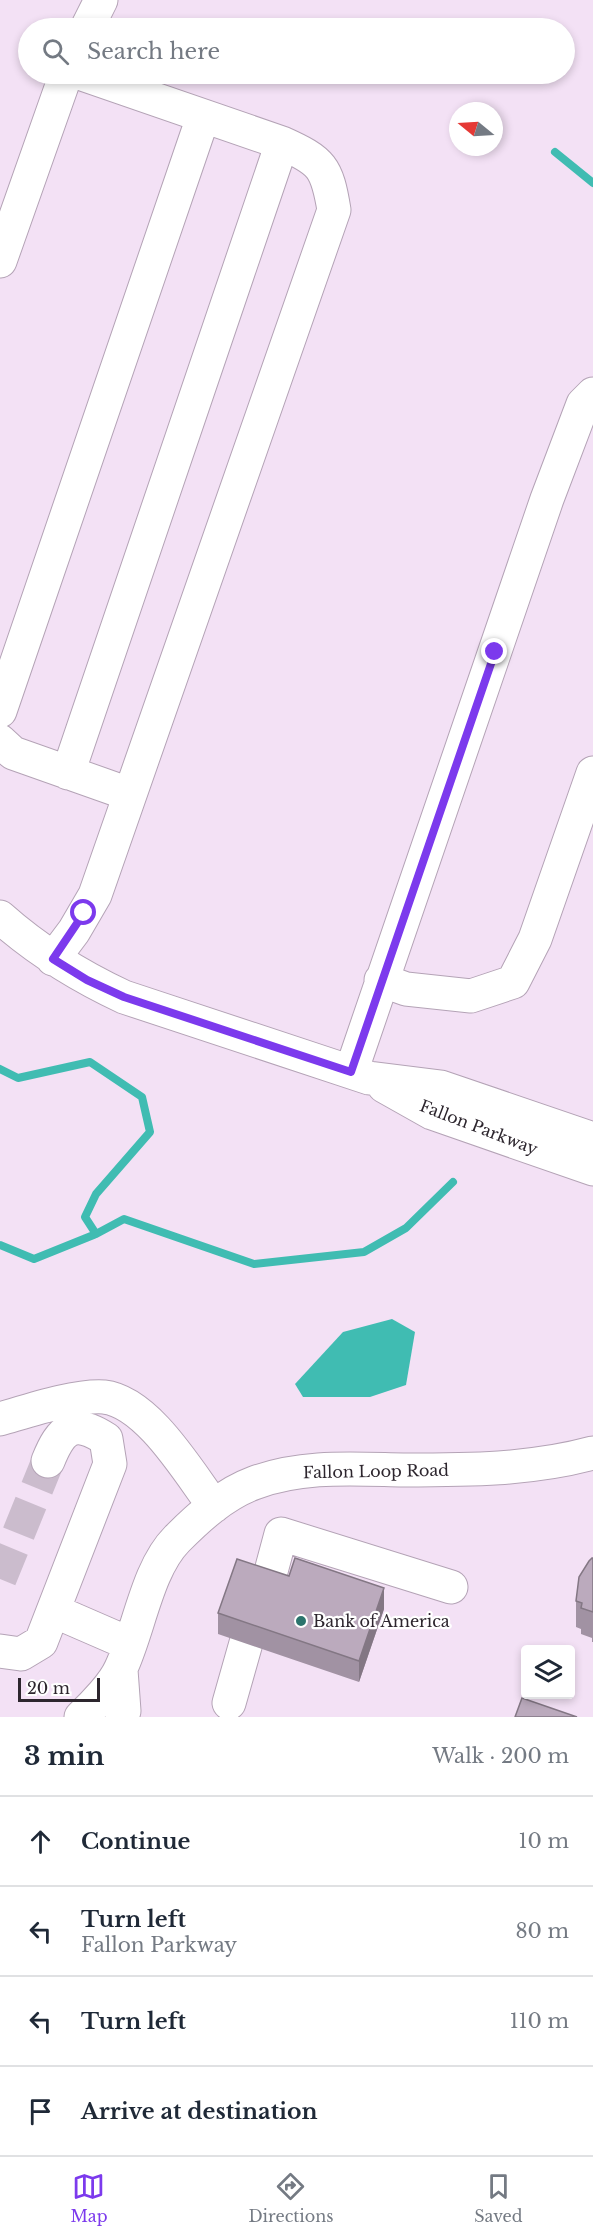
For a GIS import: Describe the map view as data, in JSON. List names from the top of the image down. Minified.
{"streets":{"street":["Fallon Parkway","Fallon Loop Road"]},"places":["Bank of America"],"scale_bar":"20 m","north":"left","page":{"search":"Search here","scale":"20 m","heading":["3 min","Walk · 200 m"],"list":[["Continue","10 m"],["Turn left","Fallon Parkway","80 m"],["Turn left","110 m"],"Arrive at destination"],"nav":["Map","Directions","Saved"]}}
